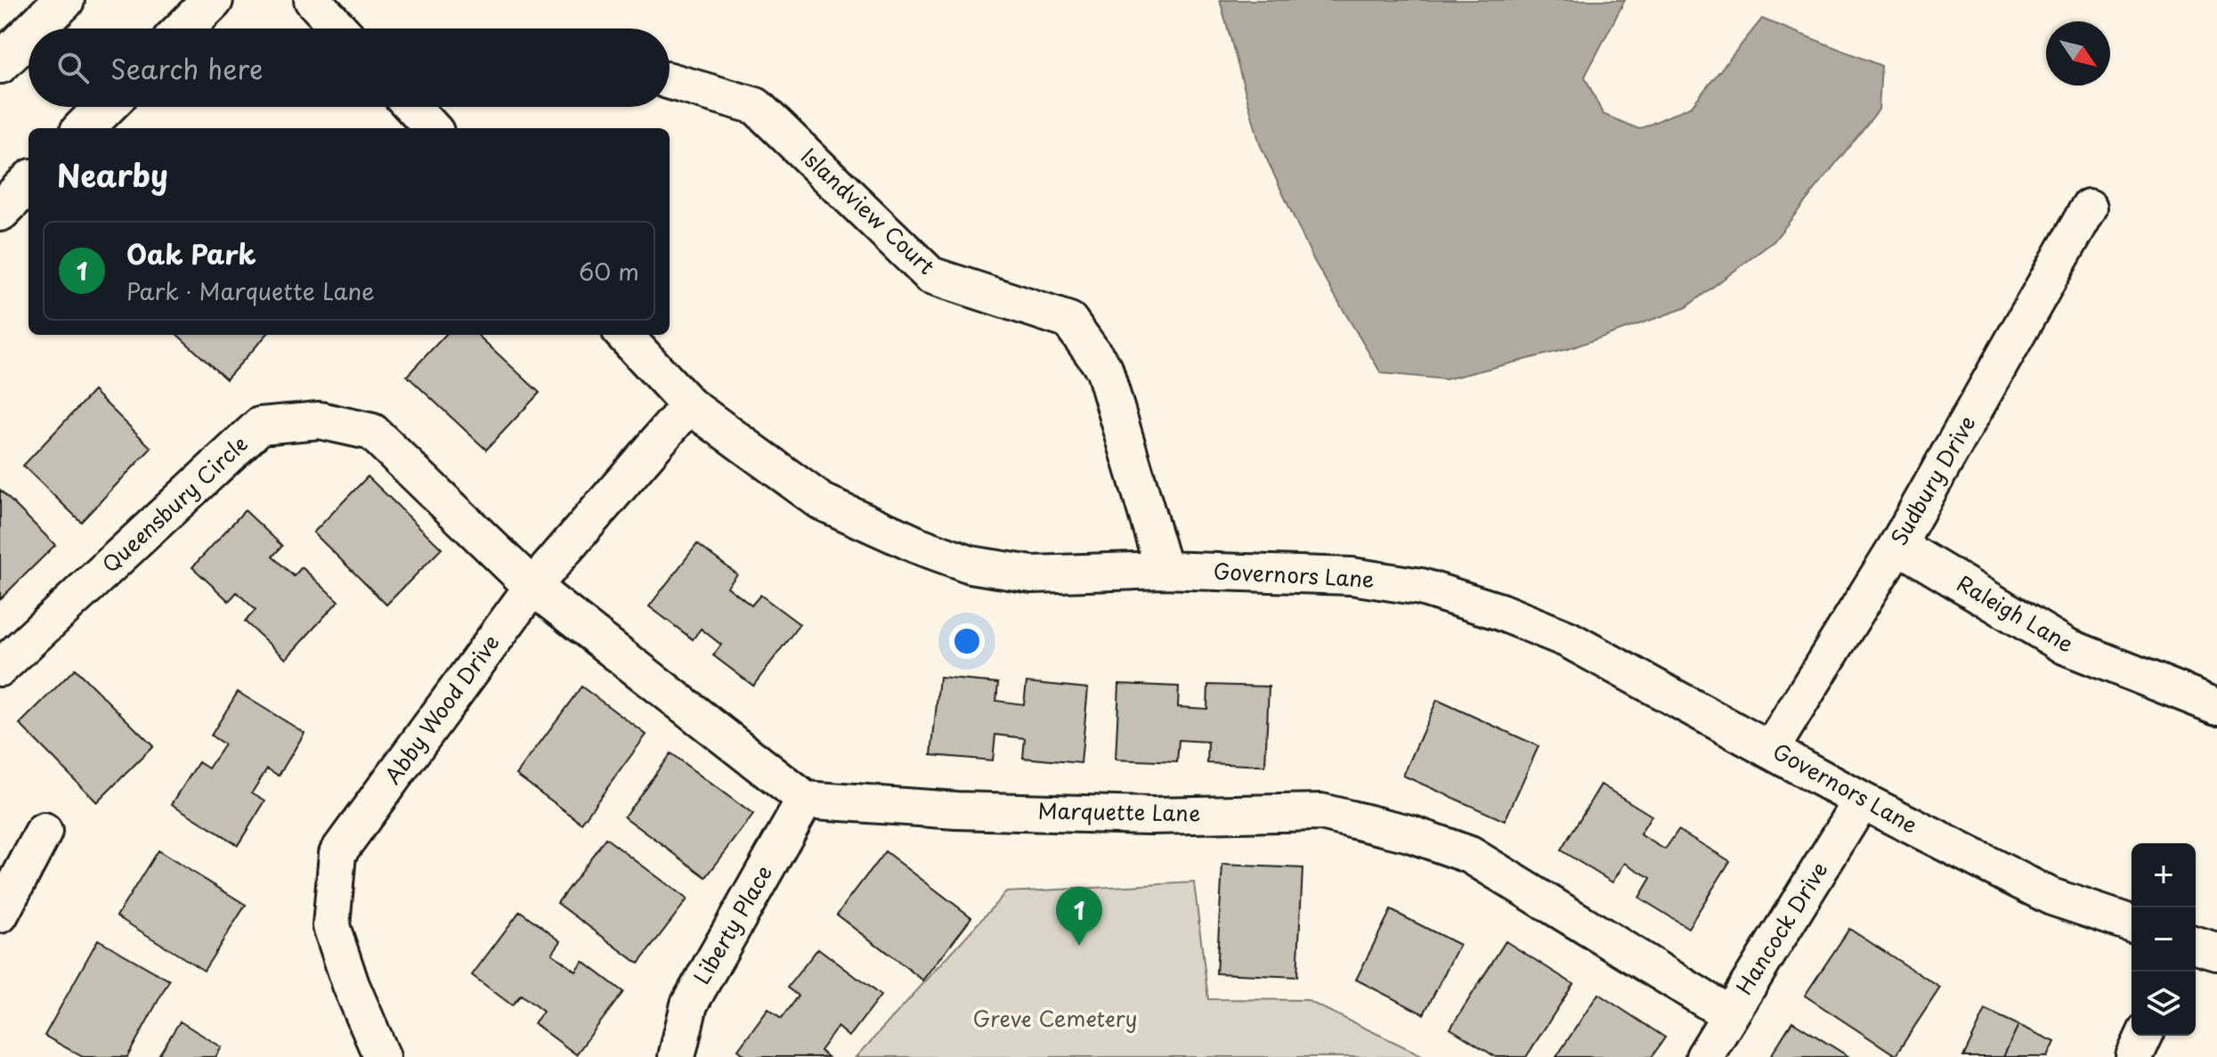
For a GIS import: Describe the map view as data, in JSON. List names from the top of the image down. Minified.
{"streets":{"street":["Islandview Court","Sudbury Drive","Queensbury Circle","Governors Lane","Raleigh Lane","Abby Wood Drive","Marquette Lane","Liberty Place","Hancock Drive"]},"crossings":[["Islandview Court","Governors Lane"],["Sudbury Drive","Governors Lane"],["Sudbury Drive","Raleigh Lane"],["Queensbury Circle","Abby Wood Drive"],["Governors Lane","Abby Wood Drive"],["Governors Lane","Hancock Drive"],["Marquette Lane","Liberty Place"],["Marquette Lane","Hancock Drive"]],"parks":["Greve Cemetery"],"north":"bottom right","page":{"search":"Search here","heading":"Nearby","list":[{"mark":"1","name":"Oak Park","note":"Park · Marquette Lane","value":"60 m"}],"map_buttons":["+","−"],"pins":"1"}}
